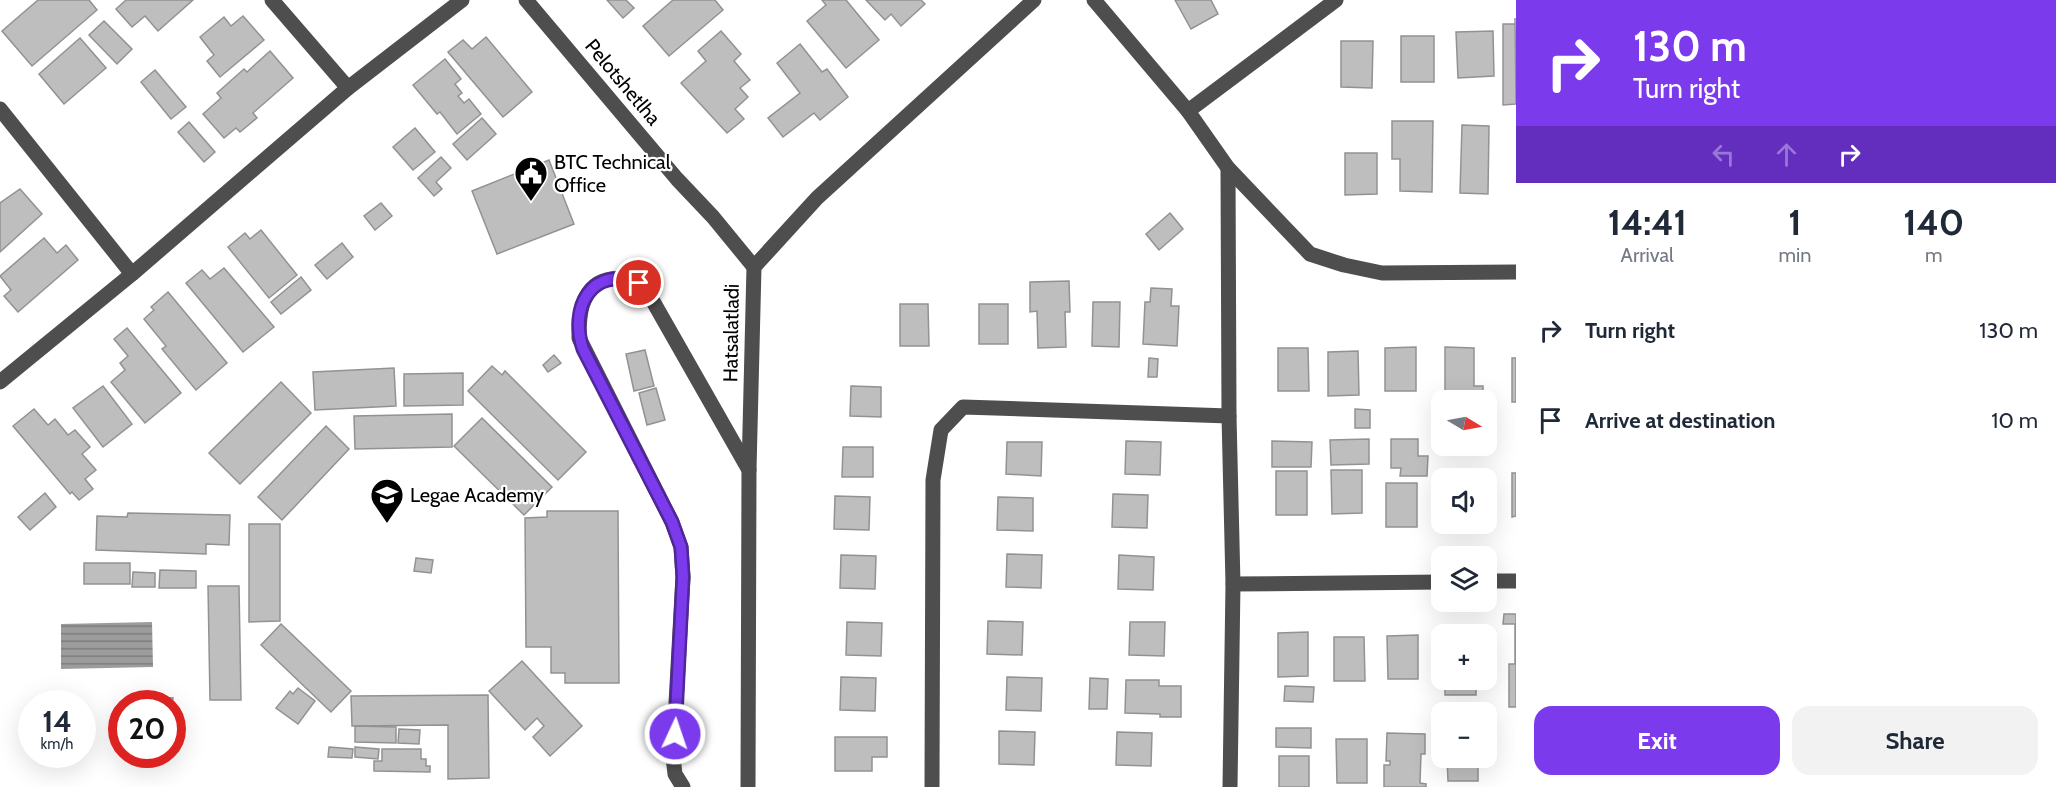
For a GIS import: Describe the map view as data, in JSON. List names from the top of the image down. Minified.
{"streets":{"street":["Pelotshetlha","Hatsalatladi"]},"crossings":[["Pelotshetlha","Hatsalatladi"]],"places":{"public building":["BTC Technical Office"],"school or university":["Legae Academy"]},"north":"right","page":{"turn":["130 m","Turn right"],"eta":["14:41","Arrival","1","min","140","m"],"list":[{"name":"Turn right","value":"130 m"},{"name":"Arrive at destination","value":"10 m"}],"map_buttons":["+","−"],"speed":"14 km/h","limit":"20","buttons":["Exit","Share"]}}
